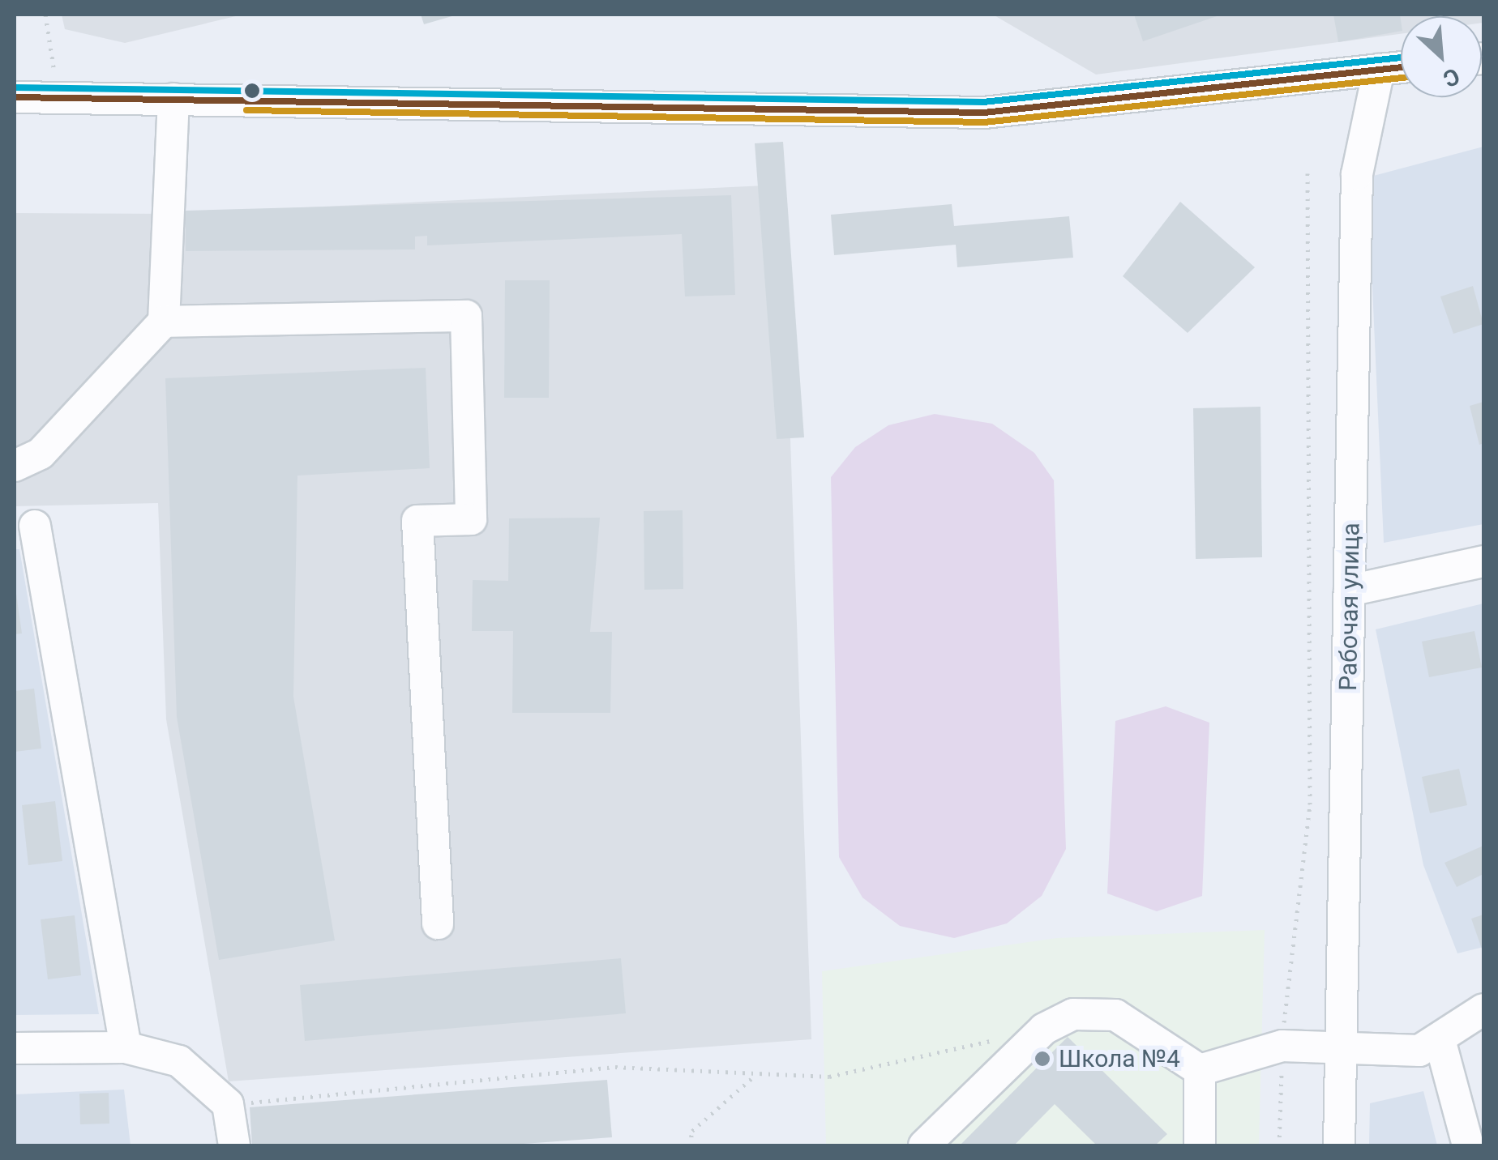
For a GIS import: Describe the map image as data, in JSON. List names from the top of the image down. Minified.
{"streets":{"street":["Рабочая улица"]},"places":["Школа №4"],"north":"bottom right"}
